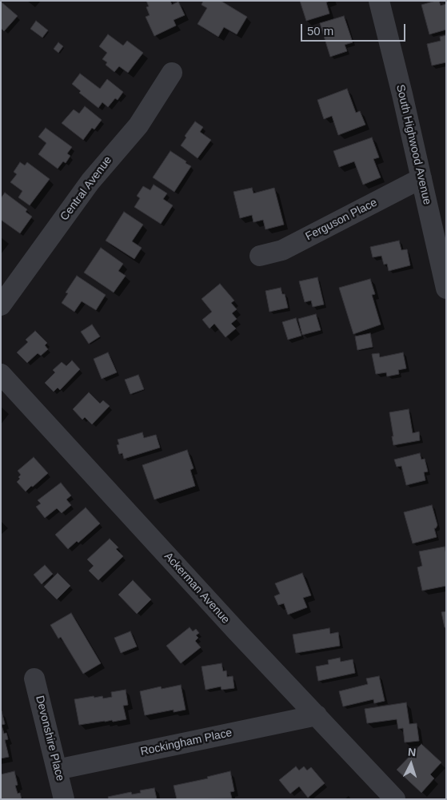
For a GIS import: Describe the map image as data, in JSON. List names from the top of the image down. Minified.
{"streets":{"street":["South Highwood Avenue","Central Avenue","Ferguson Place","Ackerman Avenue","Devonshire Place","Rockingham Place"]},"crossings":[["South Highwood Avenue","Ferguson Place"],["Ackerman Avenue","Rockingham Place"],["Devonshire Place","Rockingham Place"]],"scale_bar":"50 m","north":"top"}
